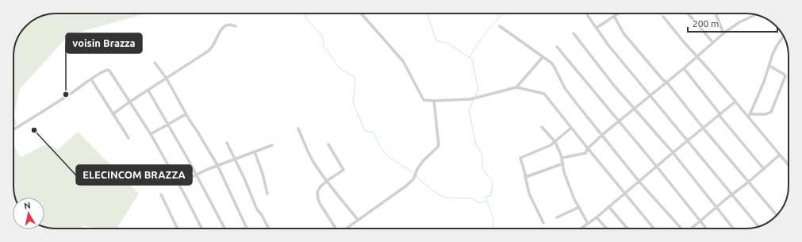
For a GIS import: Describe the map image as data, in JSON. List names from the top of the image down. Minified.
{"places":["voisin Brazza","ELECINCOM BRAZZA"],"scale_bar":"200 m","north":"top"}
